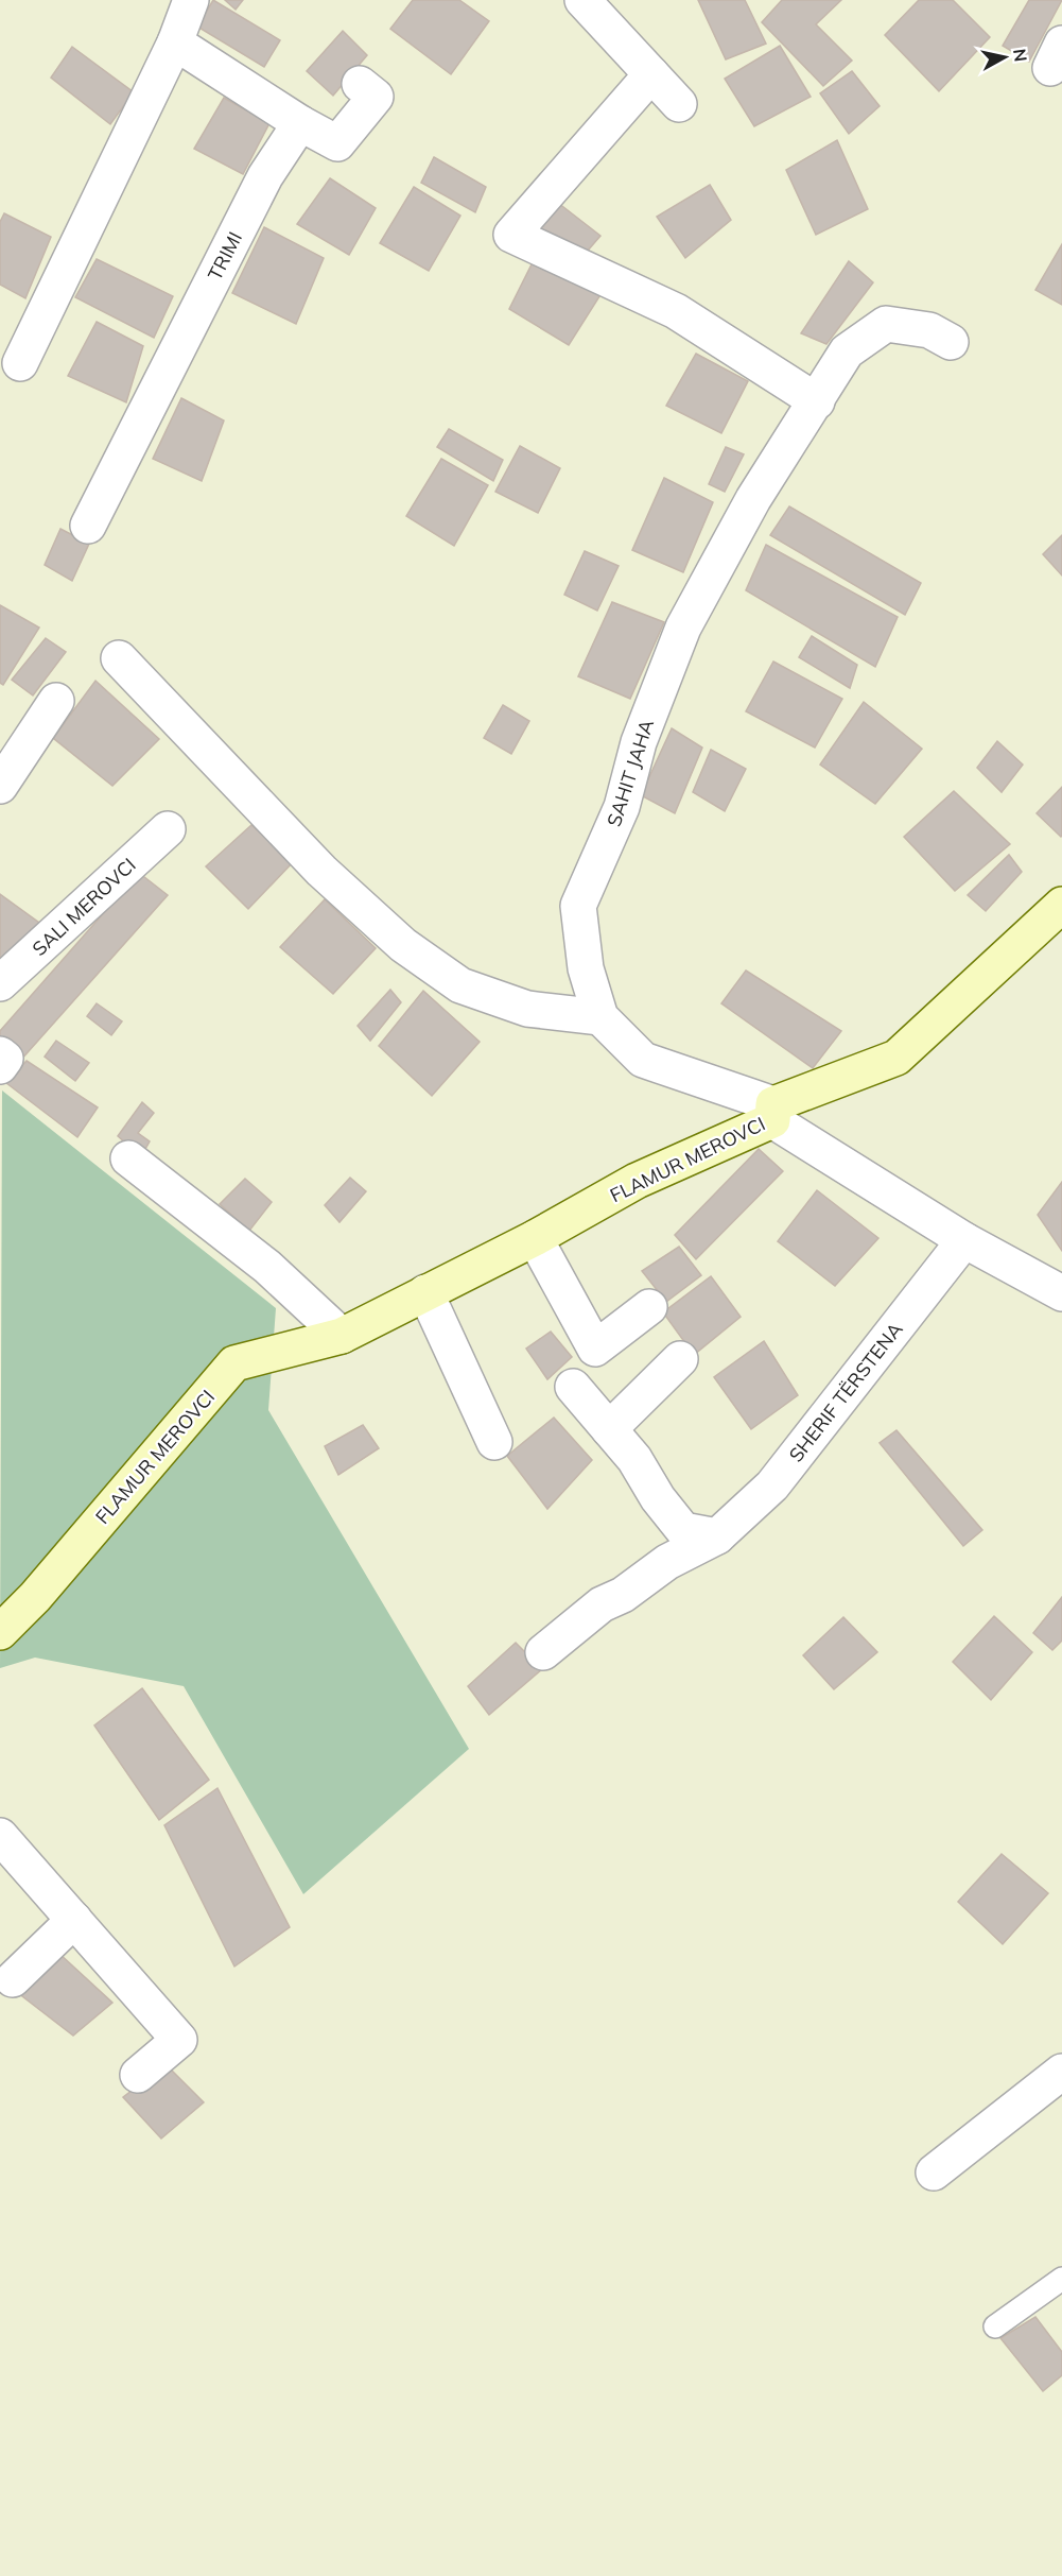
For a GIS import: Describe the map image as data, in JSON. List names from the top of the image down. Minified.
{"streets":{"street":["TRIMI","SAHIT JAHA","SALI MEROVCI","FLAMUR MEROVCI","SHERIF TËRSTENA"]},"crossings":[["SAHIT JAHA","FLAMUR MEROVCI"]],"north":"right"}
